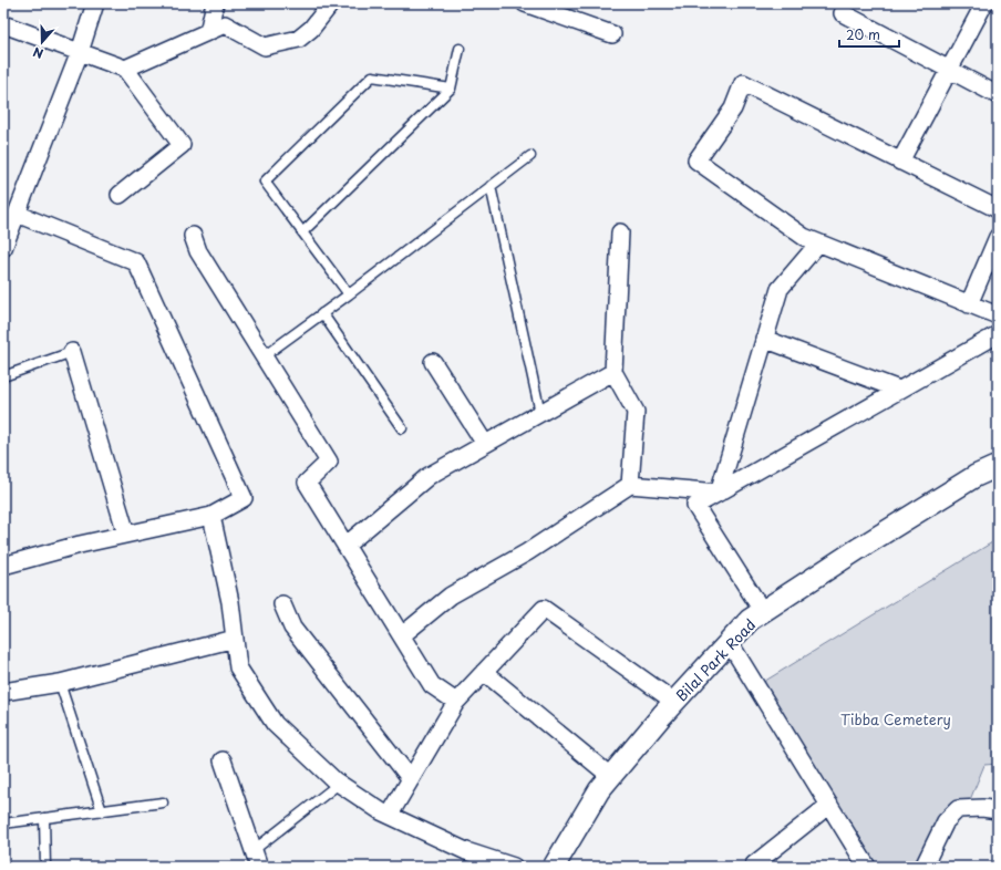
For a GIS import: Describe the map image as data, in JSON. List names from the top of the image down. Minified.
{"streets":{"street":["Bilal Park Road"]},"parks":["Tibba Cemetery"],"scale_bar":"20 m","north":"bottom"}
